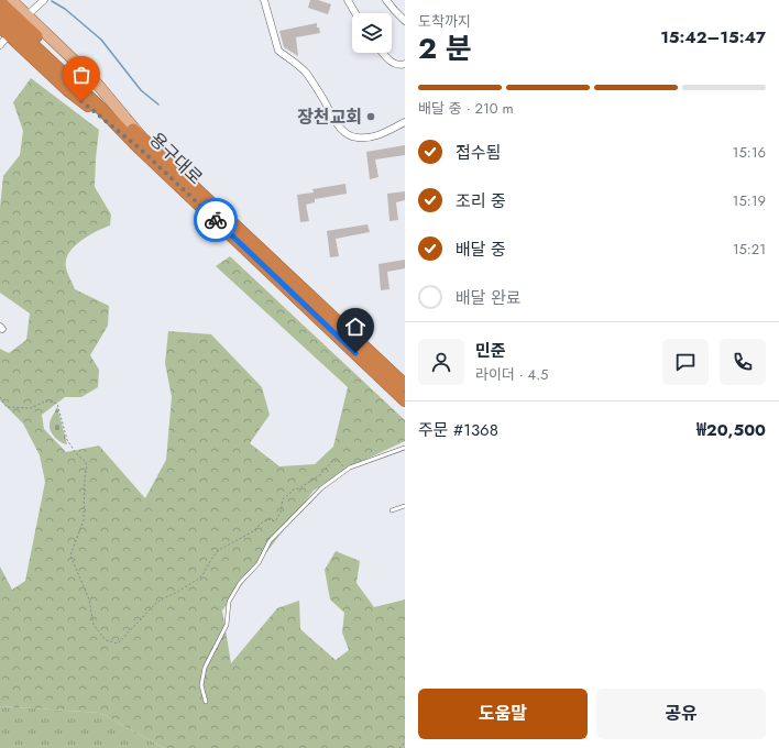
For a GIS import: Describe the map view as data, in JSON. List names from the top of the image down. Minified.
{"streets":{"highway":["용구대로"]},"places":["장천교회"],"page":{"heading":["2 분","도착까지","15:42–15:47"],"panel":["민준","라이더 · 4.5","주문 #1368","₩20,500"],"bar":"배달 중 · 210 m","list":[["접수됨","15:16"],["조리 중","15:19"],["배달 중","15:21"],"배달 완료"],"buttons":["도움말","공유"]}}
